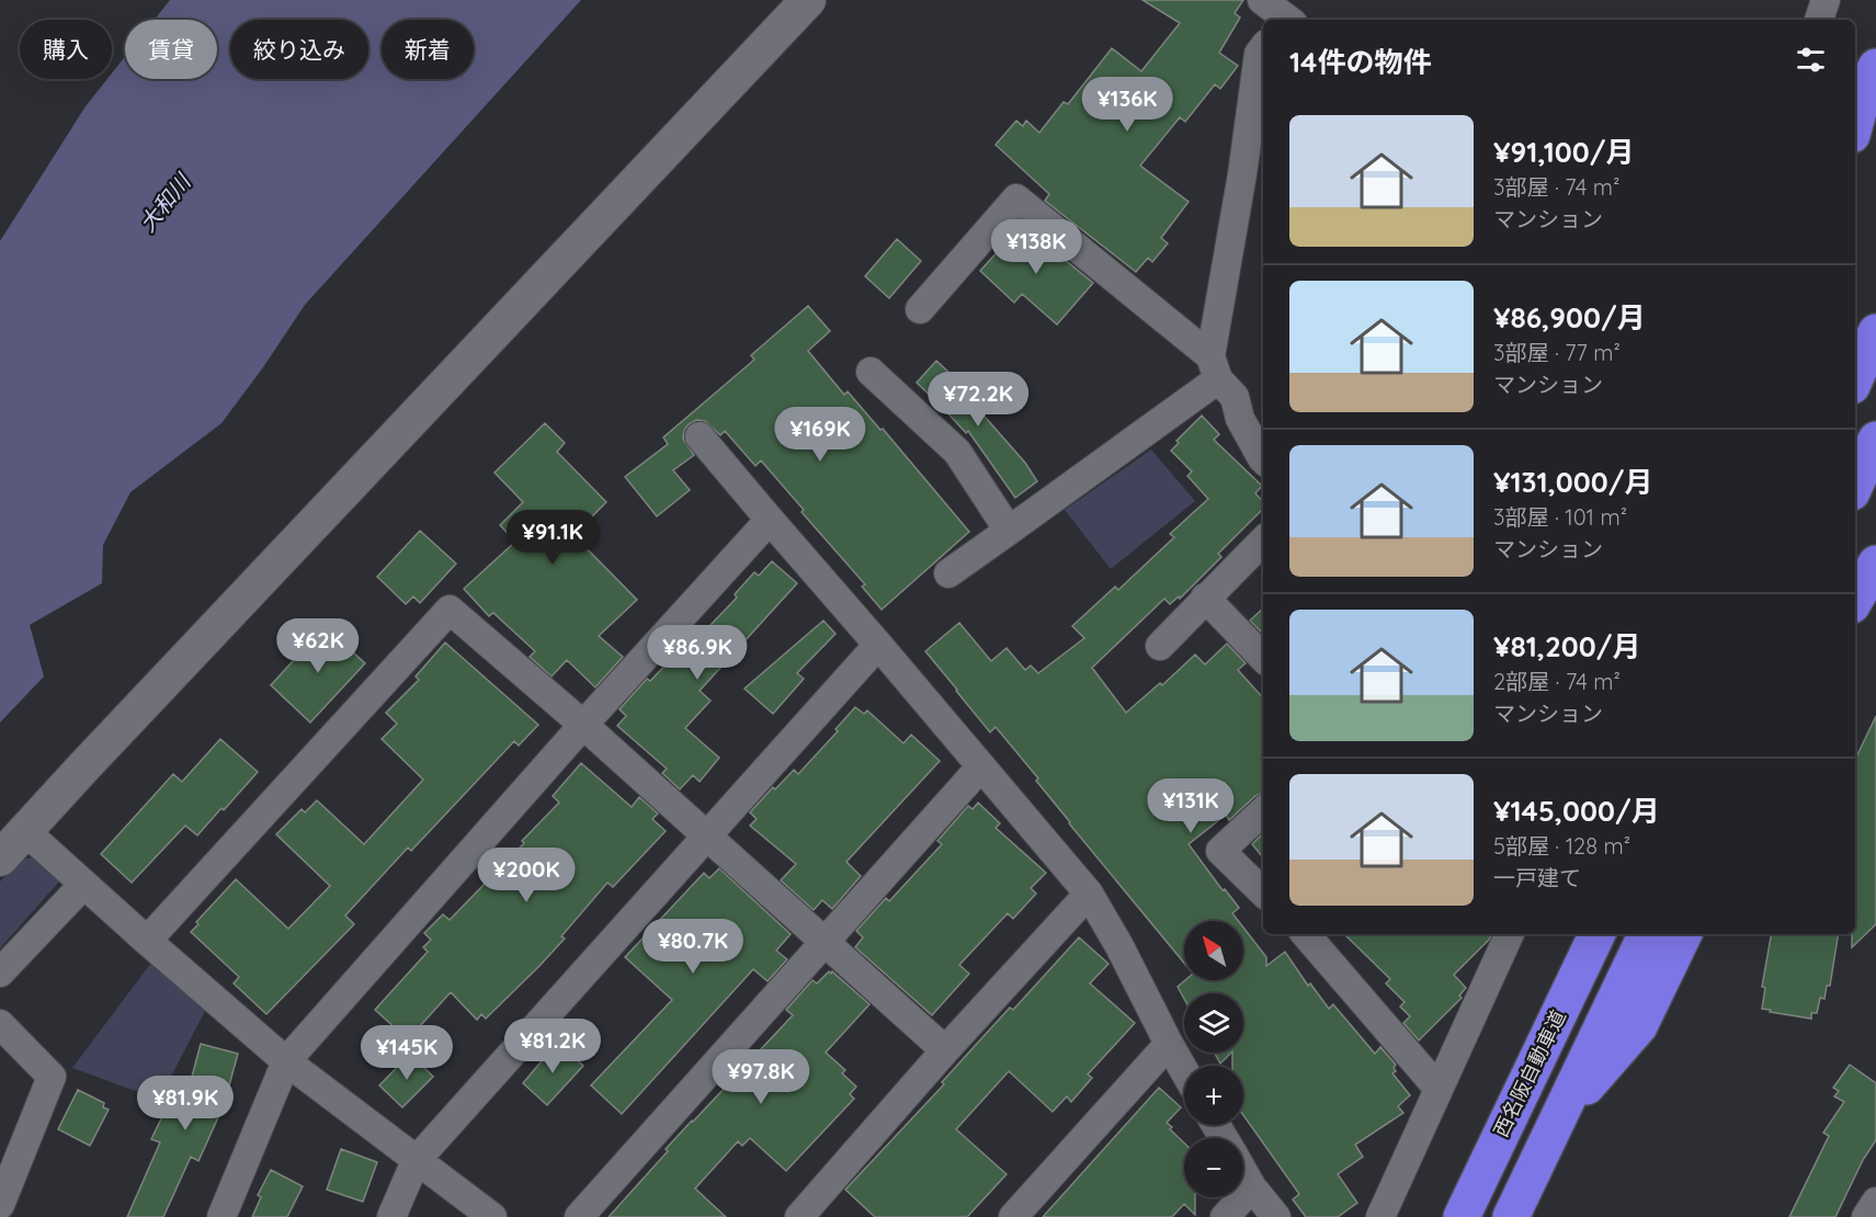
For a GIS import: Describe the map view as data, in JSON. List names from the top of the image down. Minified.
{"streets":{"highway":["西名阪自動車道"]},"water":["大和川"],"north":"top left","page":{"chip":["購入","賃貸","絞り込み","新着"],"heading":"14件の物件","price":["¥136K","¥138K","¥72.2K","¥169K","¥91.1K","¥62K","¥86.9K","¥131K","¥200K","¥80.7K","¥81.2K","¥145K","¥97.8K","¥81.9K"],"list":[{"name":"¥91,100/月","note":"3部屋 · 74 m² · マンション"},{"name":"¥86,900/月","note":"3部屋 · 77 m² · マンション"},{"name":"¥131,000/月","note":"3部屋 · 101 m² · マンション"},{"name":"¥81,200/月","note":"2部屋 · 74 m² · マンション"},{"name":"¥145,000/月","note":"5部屋 · 128 m² · 一戸建て"}],"map_buttons":["+","−"]}}
